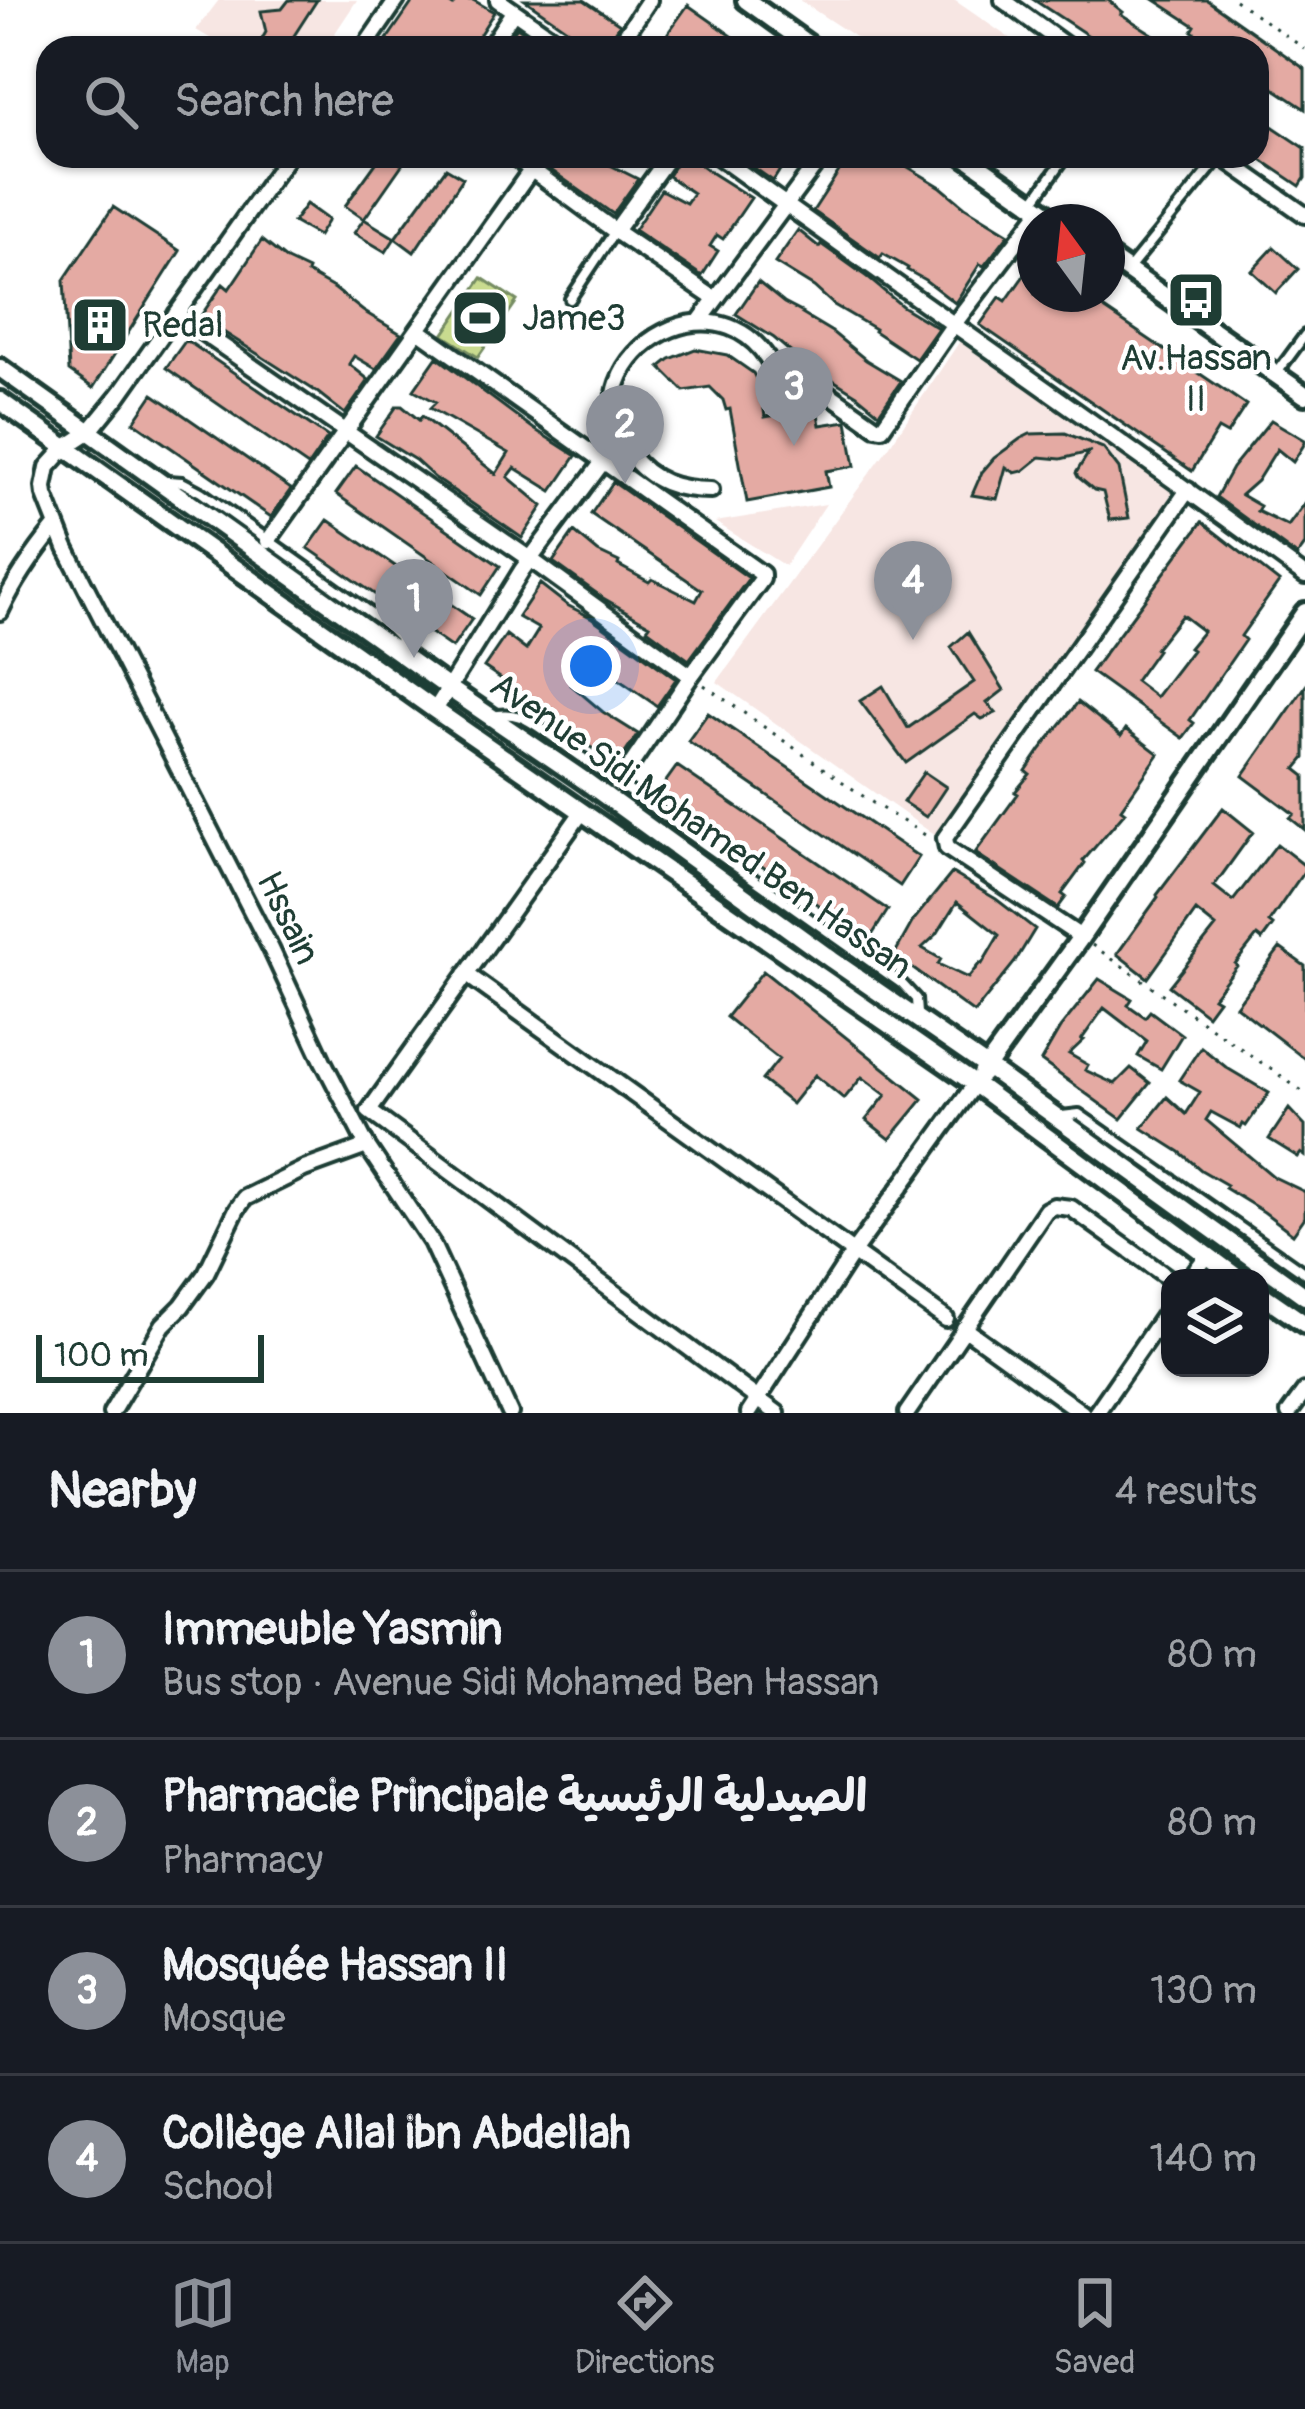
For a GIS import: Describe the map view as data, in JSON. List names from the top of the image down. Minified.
{"streets":{"street":["Avenue Sidi Mohamed Ben Hassan","Hssain"]},"crossings":[["Avenue Sidi Mohamed Ben Hassan","Hssain"]],"places":{"bus stop":["Av.Hassan II"],"sports":["Jame3"],"building":["Redal"]},"scale_bar":"100 m","north":"top","page":{"search":"Search here","pins":["3","2","4","1"],"scale":"100 m","heading":["Nearby","4 results"],"list":[{"mark":"1","name":"Immeuble Yasmin","note":"Bus stop · Avenue Sidi Mohamed Ben Hassan","value":"80 m"},{"mark":"2","name":"Pharmacie Principale الصيدلية الرئيسية","note":"Pharmacy","value":"80 m"},{"mark":"3","name":"Mosquée Hassan II","note":"Mosque","value":"130 m"},{"mark":"4","name":"Collège Allal ibn Abdellah","note":"School","value":"140 m"}],"nav":["Map","Directions","Saved"]}}
